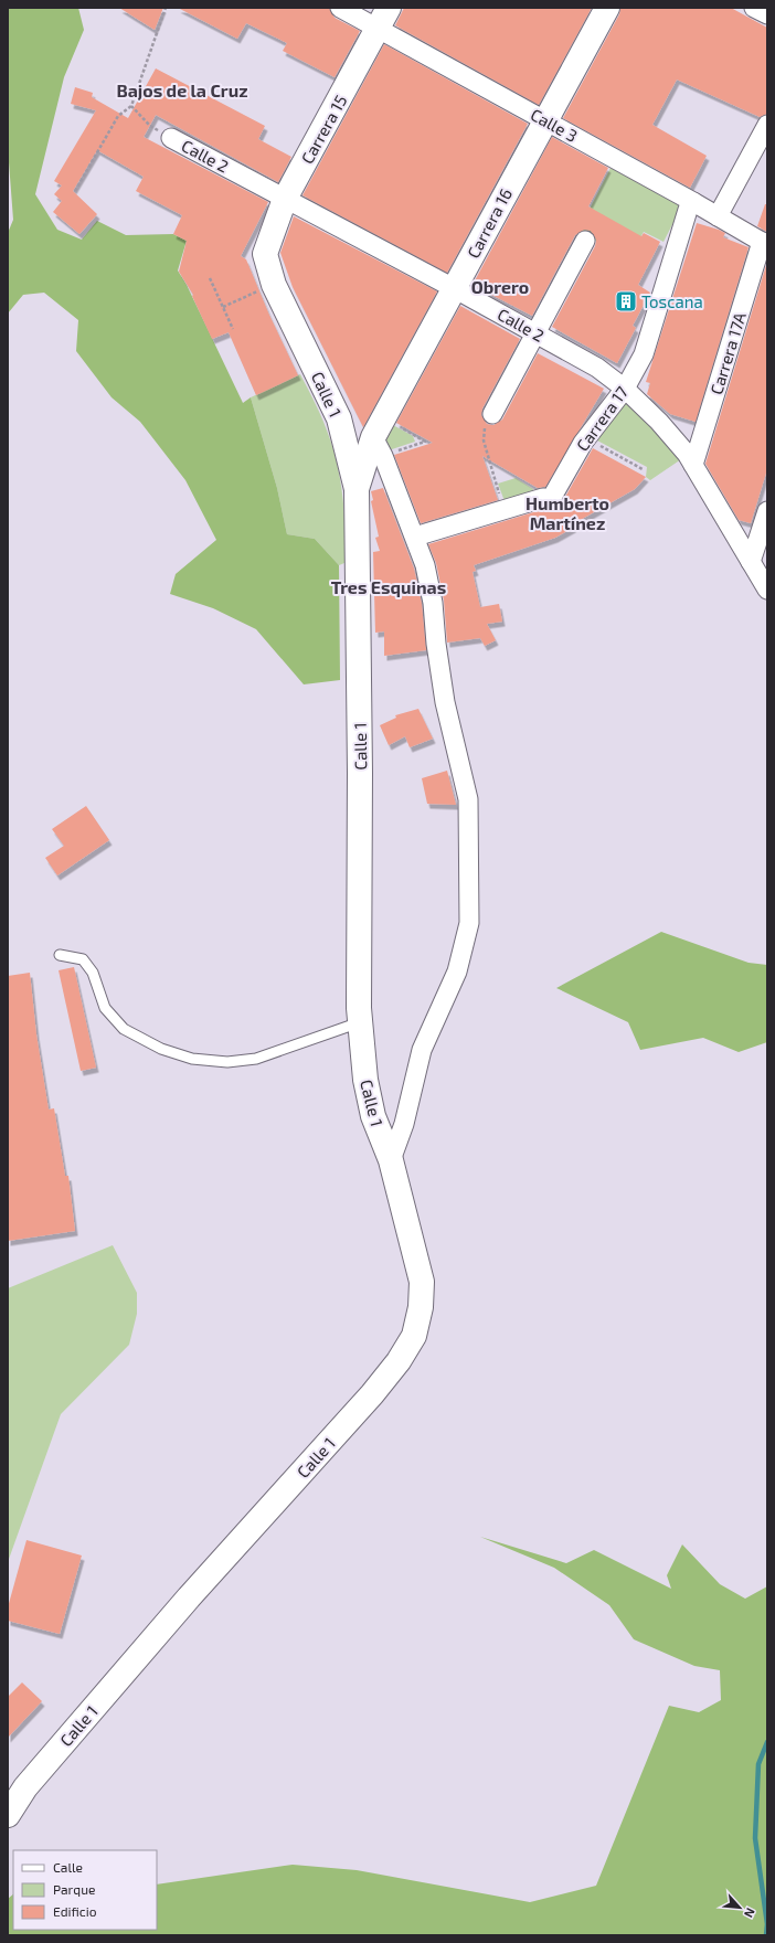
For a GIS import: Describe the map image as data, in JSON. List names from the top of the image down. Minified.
{"streets":{"street":["Calle 3","Carrera 15","Calle 2","Carrera 16","Carrera 17A","Calle 1","Carrera 17"]},"crossings":[["Calle 3","Carrera 15"],["Calle 3","Carrera 16"],["Calle 3","Carrera 17A"],["Calle 3","Carrera 17"],["Carrera 15","Calle 2"],["Carrera 15","Calle 1"],["Calle 2","Carrera 16"],["Calle 2","Carrera 17A"],["Calle 2","Carrera 17"],["Carrera 16","Calle 1"]],"districts":["Bajos de la Cruz","Obrero","Humberto Martínez","Tres Esquinas"],"places":{"building":["Toscana"]},"legend":["Calle","Parque","Edificio"],"north":"bottom right"}
